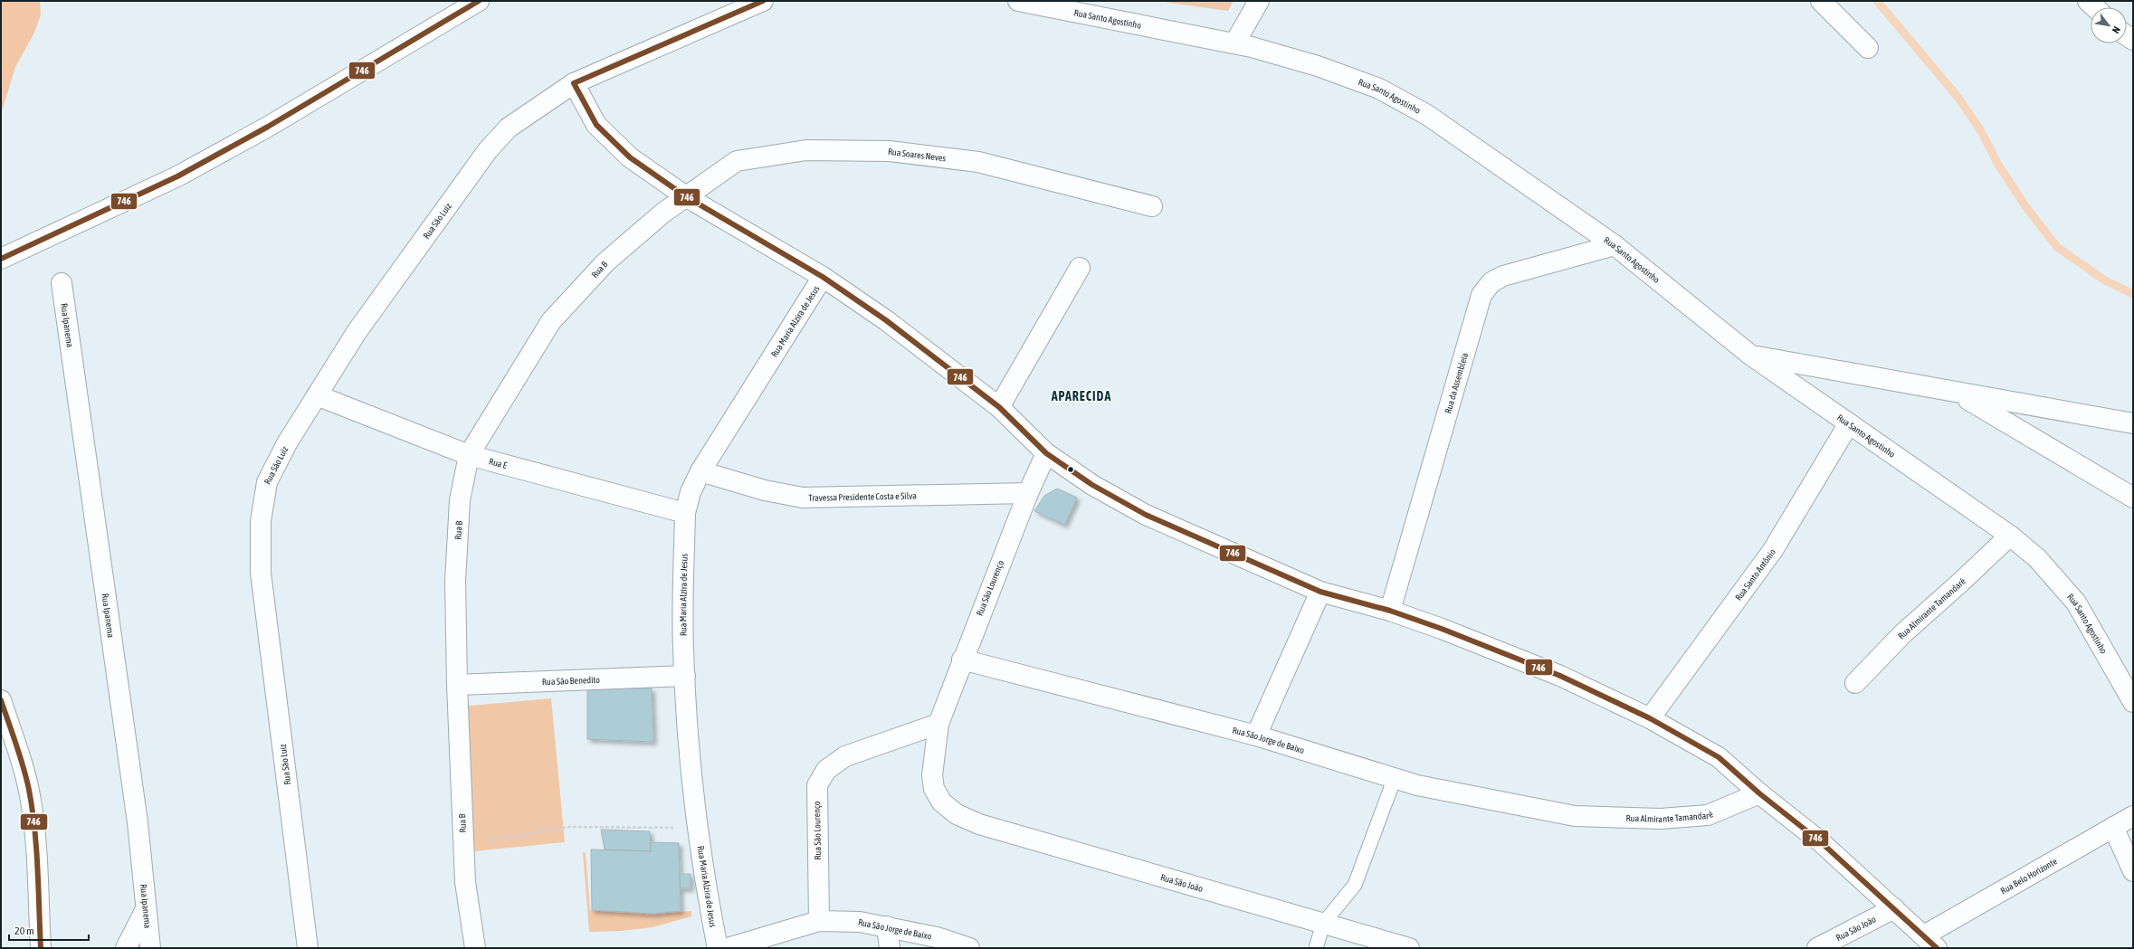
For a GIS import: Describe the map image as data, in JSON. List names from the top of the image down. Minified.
{"streets":{"street":["Rua Santo Agostinho","Rua Soares Neves","Rua São Luiz","Rua B","Rua Maria Alzira de Jesus","Rua Ipanema","Rua da Assembleia","Rua E","Travessa Presidente Costa e Silva","Rua Santo Antônio","Rua São Lourenço","Rua Almirante Tamandaré","Rua São Benedito","Rua São Jorge de Baixo","Rua Belo Horizonte","Rua São João"]},"crossings":[["Rua Santo Agostinho","Rua da Assembleia"],["Rua Santo Agostinho","Rua Santo Antônio"],["Rua Santo Agostinho","Rua Almirante Tamandaré"],["Rua Soares Neves","Rua B"],["Rua São Luiz","Rua E"],["Rua B","Rua E"],["Rua B","Rua São Benedito"],["Rua Maria Alzira de Jesus","Rua E"],["Rua Maria Alzira de Jesus","Travessa Presidente Costa e Silva"],["Rua Maria Alzira de Jesus","Rua São Benedito"],["Travessa Presidente Costa e Silva","Rua São Lourenço"],["Rua São Lourenço","Rua São Jorge de Baixo"],["Rua São Lourenço","Rua São João"],["Rua Almirante Tamandaré","Rua São Jorge de Baixo"]],"districts":["APARECIDA"],"lines":["transit line 746"],"scale_bar":"20 m","north":"bottom right"}
